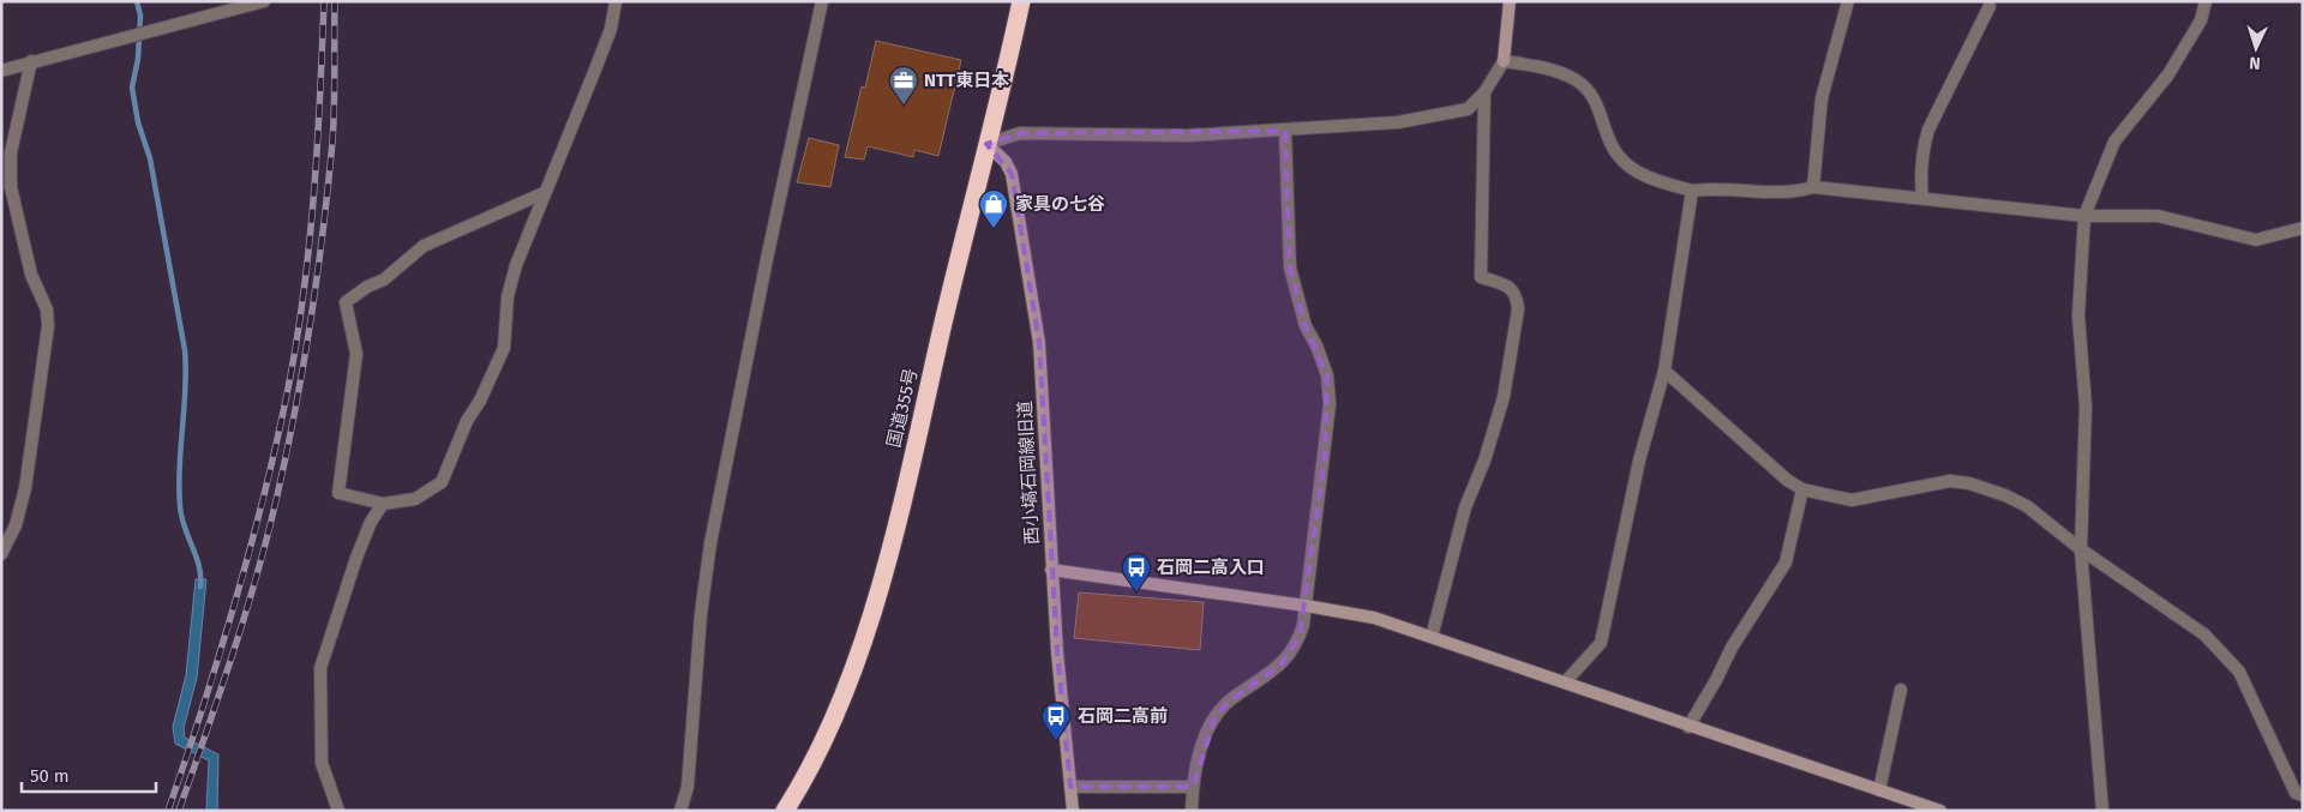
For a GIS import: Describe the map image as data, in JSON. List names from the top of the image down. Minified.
{"streets":{"highway":["国道355号"],"street":["西小塙石岡線旧道"]},"crossings":[["国道355号","西小塙石岡線旧道"]],"places":{"office":["NTT東日本"],"shop":["家具の七谷"],"bus stop":["石岡二高入口","石岡二高前"]},"scale_bar":"50 m","north":"bottom"}
